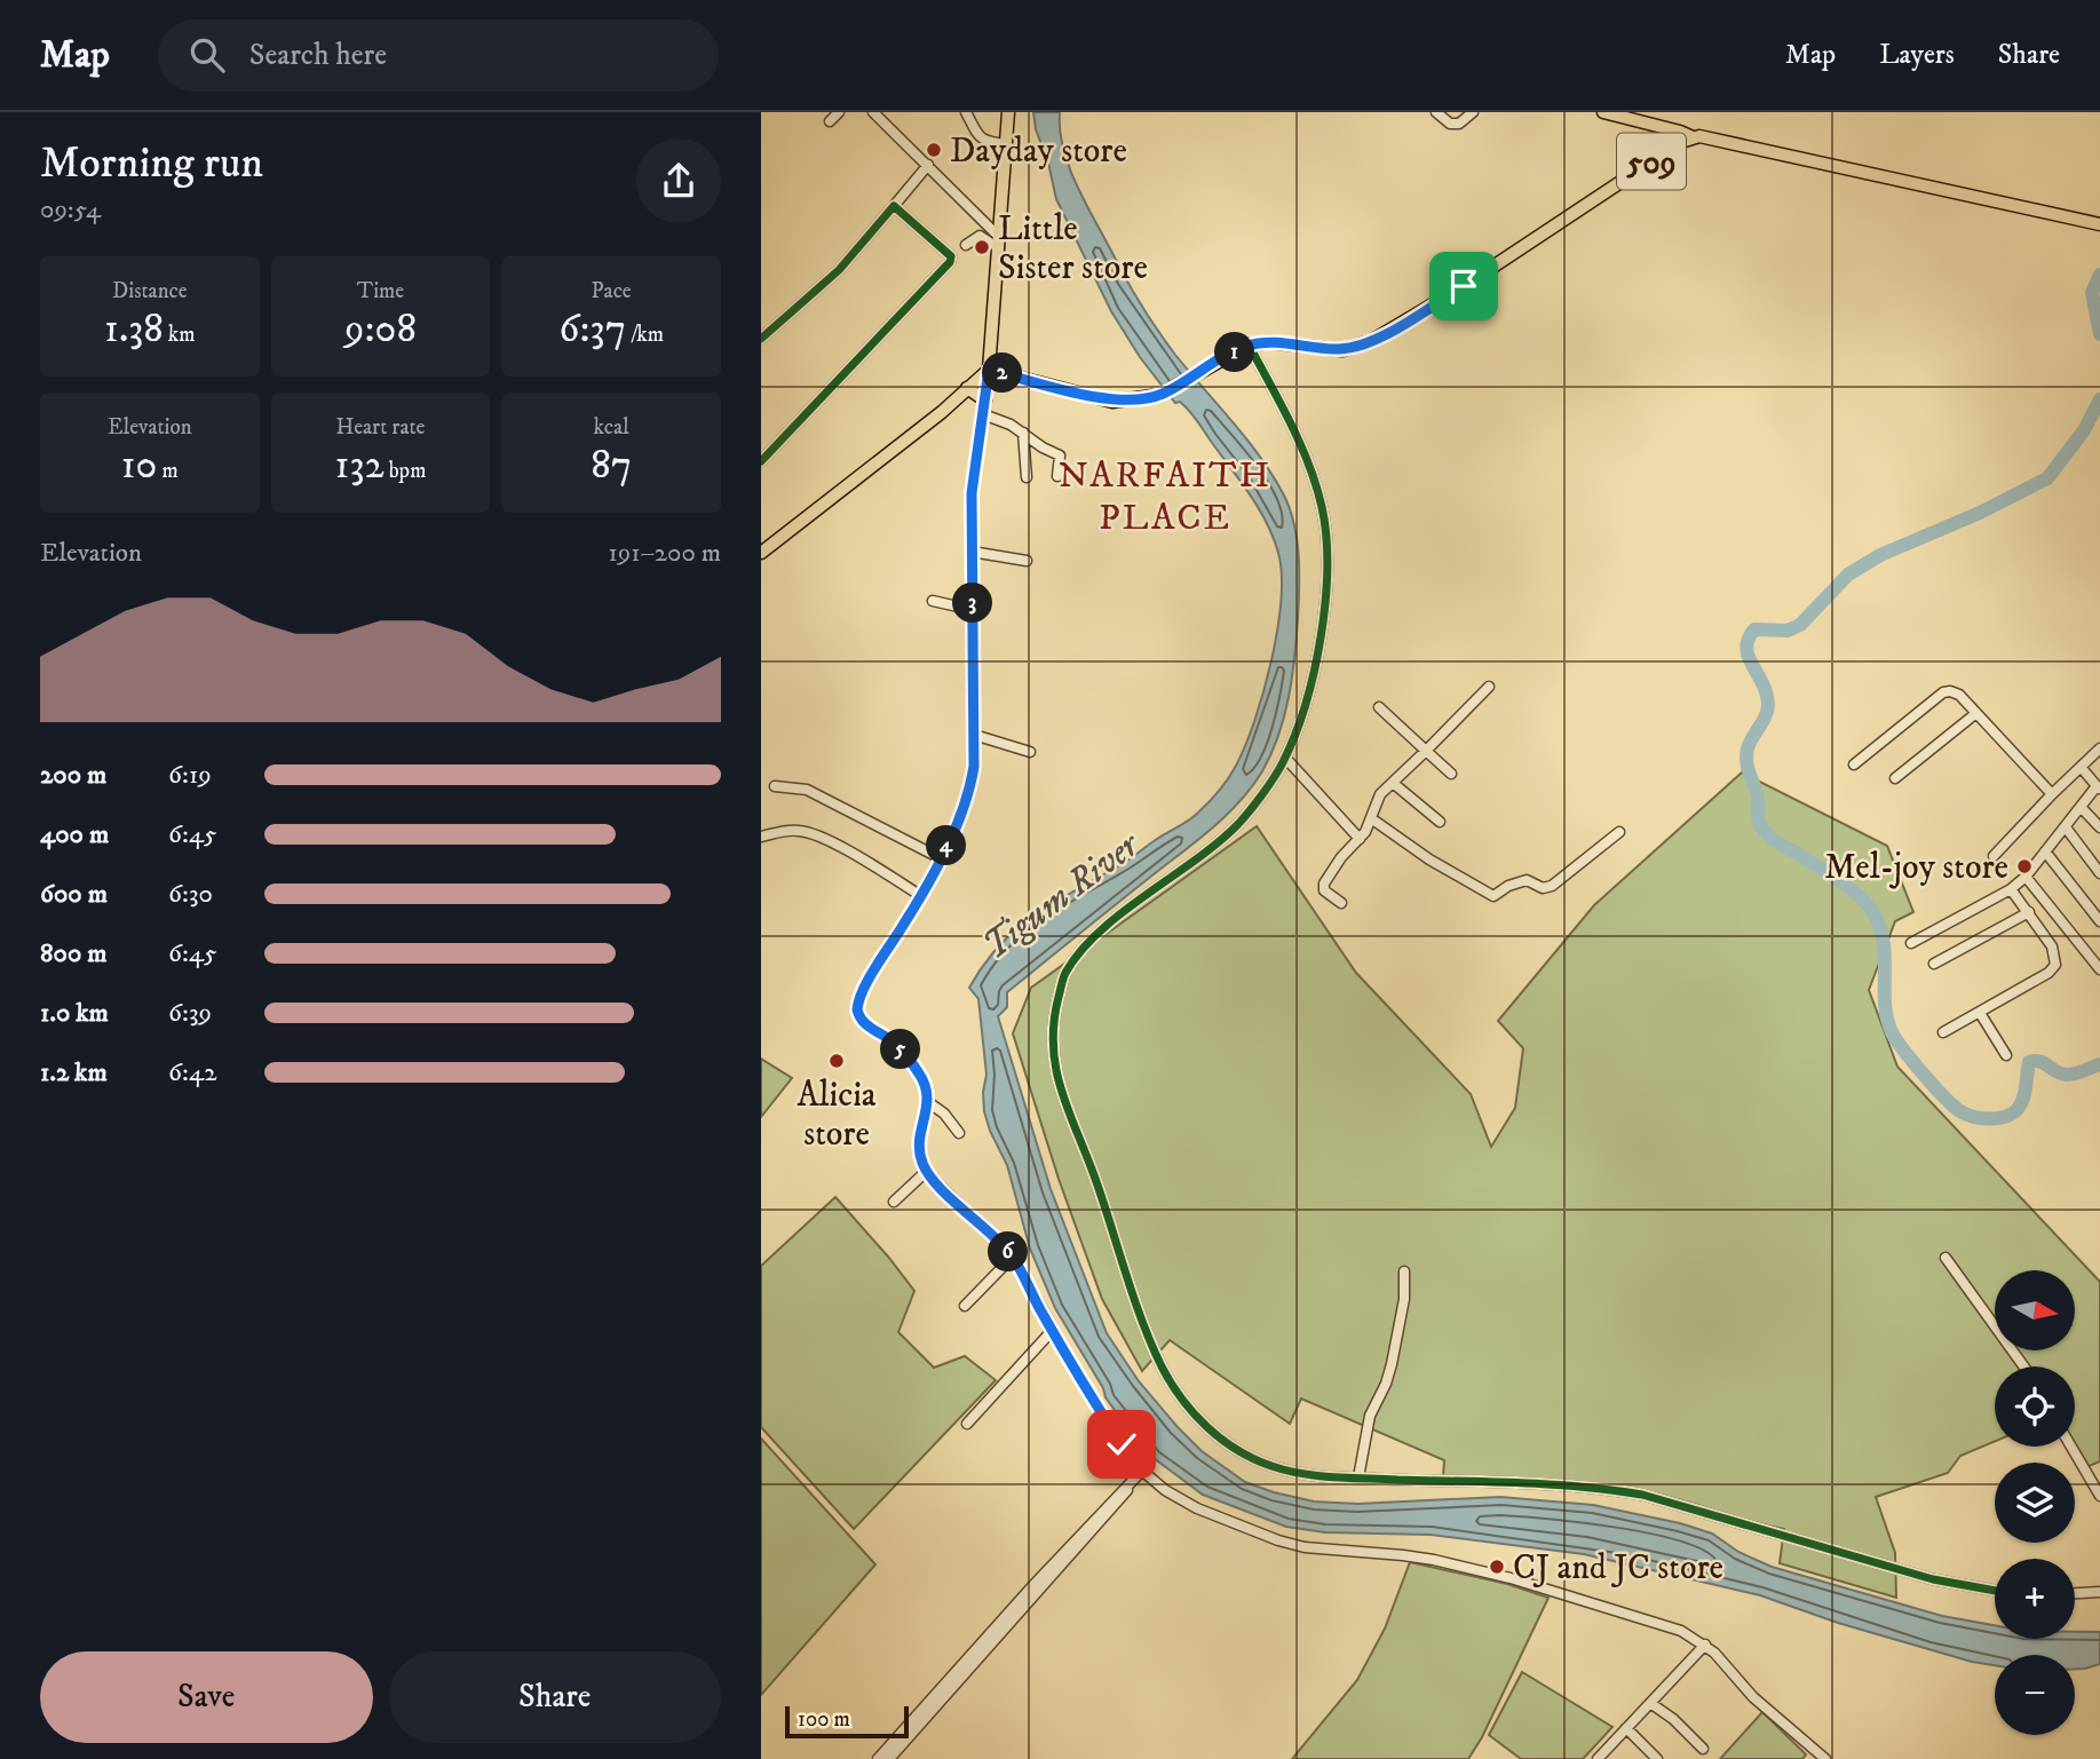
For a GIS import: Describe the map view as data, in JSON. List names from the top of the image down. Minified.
{"streets":{"main road":["509"]},"districts":["NARFAITH PLACE"],"water":["Tigum River"],"places":["Dayday store","Little Sister store","Mel-joy store","Alicia store","CJ and JC store"],"scale_bar":"100 m","north":"right","page":{"header":"Map","search":"Search here","nav":["Map","Layers","Share"],"heading":["Morning run","09:54"],"stats":[["Distance","1.38 km"],["Time","9:08"],["Pace","6:37 /km"],["Elevation","10 m"],["Heart rate","132 bpm"],["kcal","87"]],"pins":["1","2","3","4","5","6"],"chart":["Elevation","191–200 m"],"list":[{"name":"200 m","note":"6:19"},{"name":"400 m","note":"6:45"},{"name":"600 m","note":"6:30"},{"name":"800 m","note":"6:45"},{"name":"1.0 km","note":"6:39"},{"name":"1.2 km","note":"6:42"}],"map_buttons":["+","−"],"buttons":["Save","Share"],"scale":"100 m"}}
